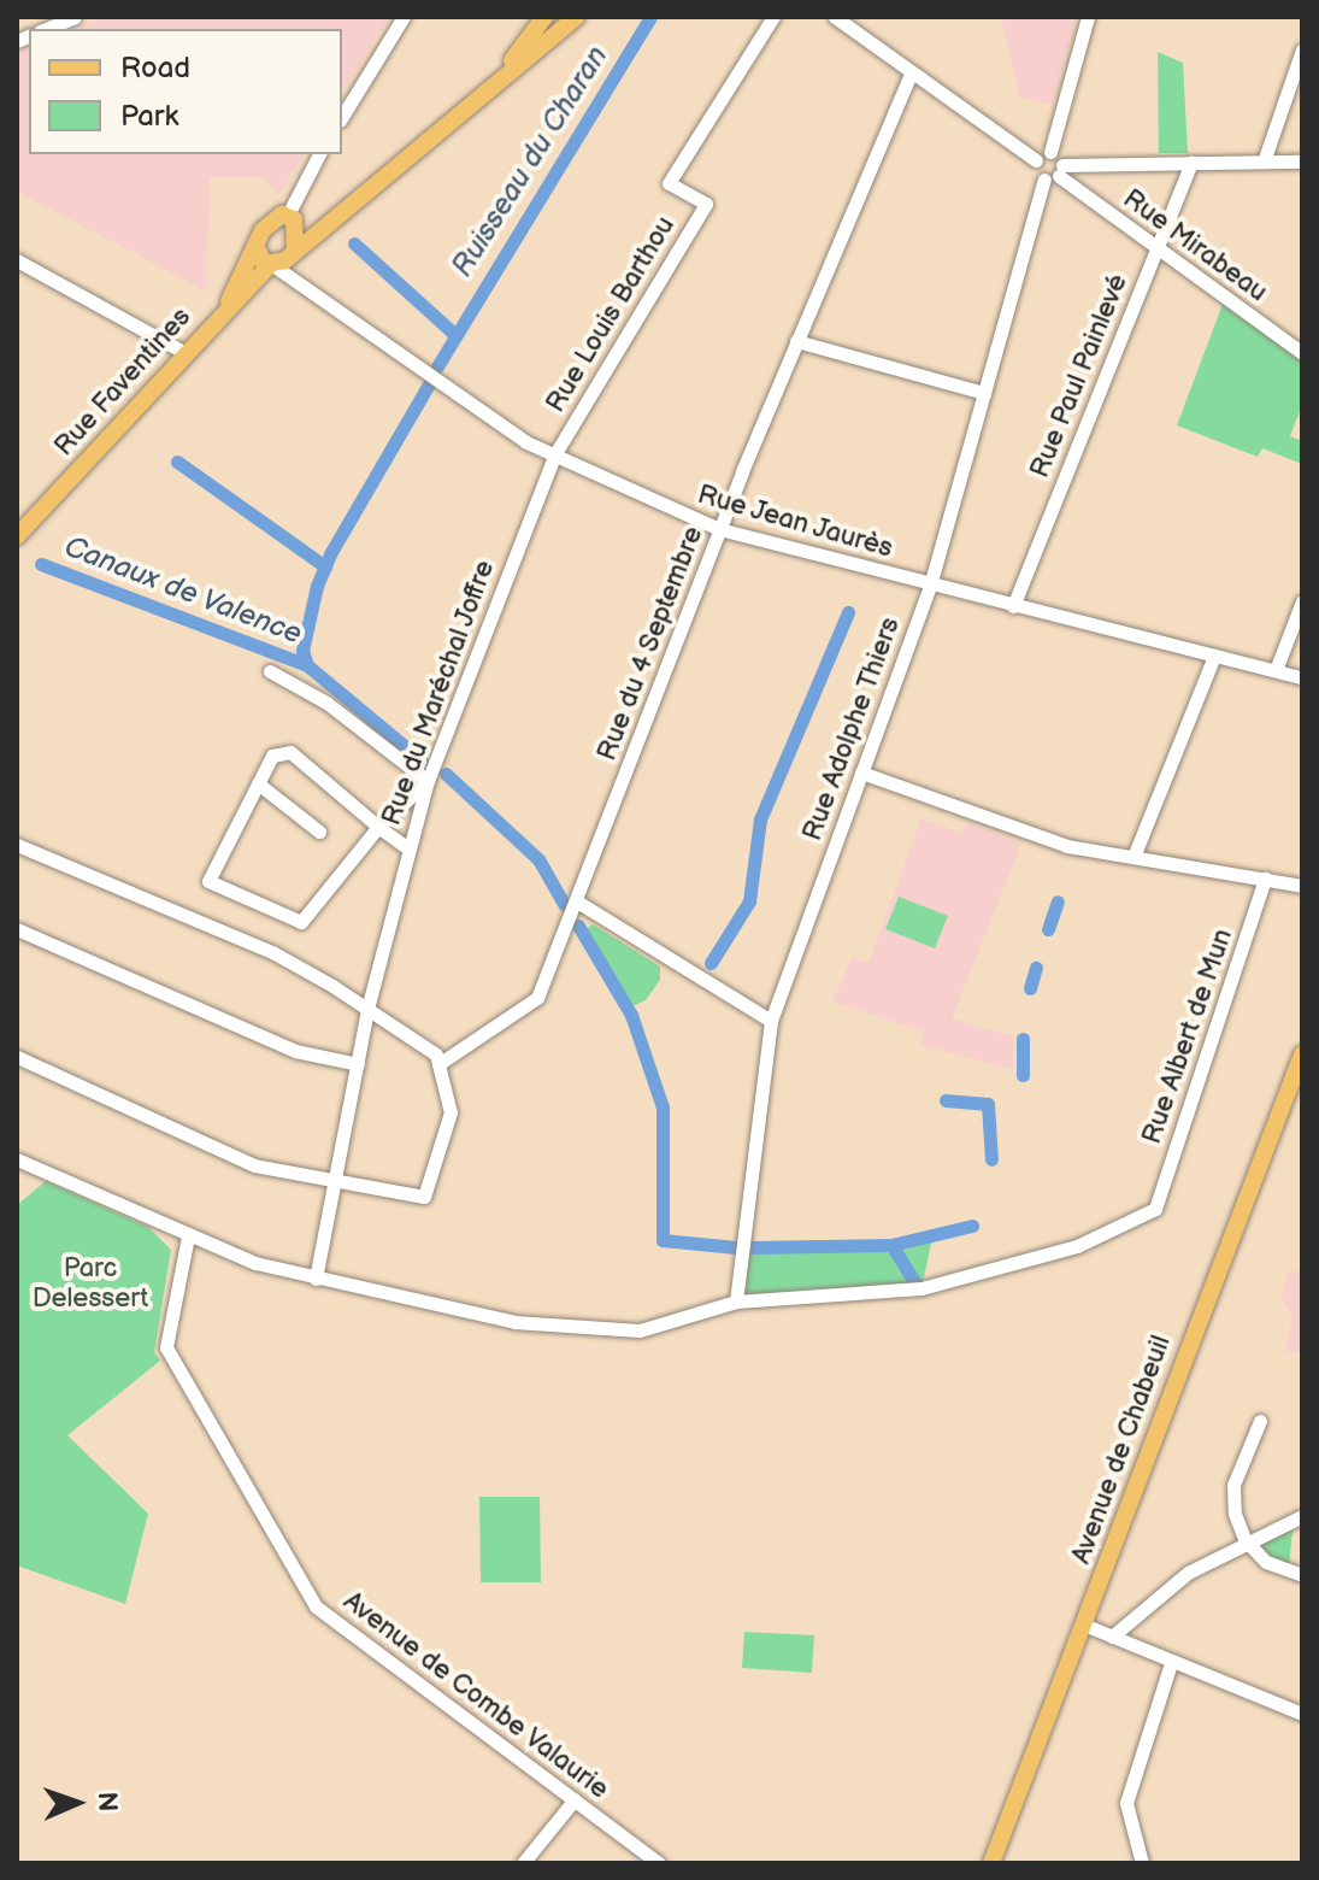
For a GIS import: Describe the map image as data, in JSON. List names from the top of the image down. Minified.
{"streets":{"main road":["Rue Faventines","Avenue de Chabeuil"],"street":["Rue Mirabeau","Rue Louis Barthou","Rue Paul Painlevé","Rue Jean Jaurès","Rue du 4 Septembre","Rue du Maréchal Joffre","Rue Adolphe Thiers","Rue Albert de Mun","Avenue de Combe Valaurie"]},"crossings":[["Rue Mirabeau","Rue Paul Painlevé"],["Rue Mirabeau","Rue Adolphe Thiers"],["Rue Louis Barthou","Rue Jean Jaurès"],["Rue Louis Barthou","Rue du Maréchal Joffre"],["Rue Paul Painlevé","Rue Jean Jaurès"],["Rue Faventines","Rue Jean Jaurès"],["Rue Jean Jaurès","Rue du 4 Septembre"],["Rue Jean Jaurès","Rue du Maréchal Joffre"],["Rue Jean Jaurès","Rue Adolphe Thiers"],["Rue Adolphe Thiers","Rue Albert de Mun"]],"water":["Ruisseau du Charan","Canaux de Valence"],"parks":["Parc Delessert"],"legend":["Road","Park"],"north":"right"}
